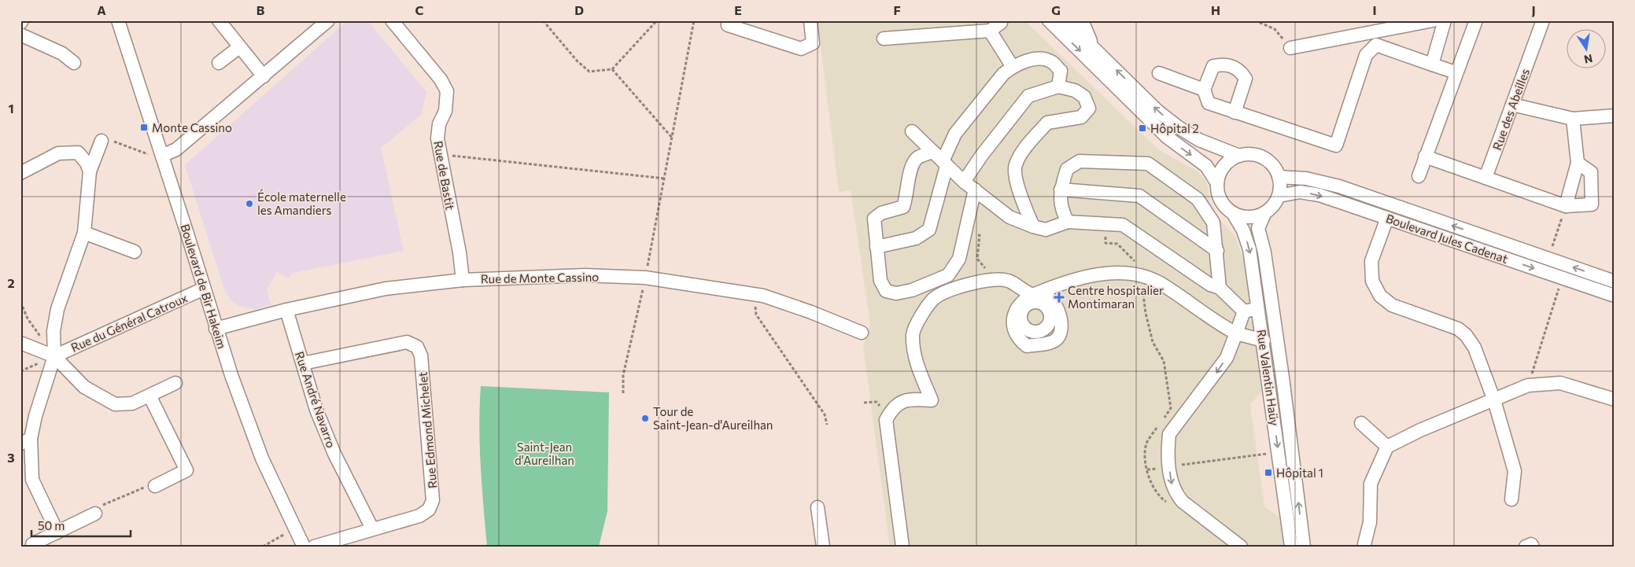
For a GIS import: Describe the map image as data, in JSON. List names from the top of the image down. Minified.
{"streets":{"street":["Rue des Abeilles","Rue de Bastit","Boulevard Jules Cadenat","Rue de Monte Cassino","Boulevard de Bir Hakeim","Rue du Général Catroux","Rue Valentin Haüy","Rue André Navarro","Rue Edmond Michelet"]},"crossings":[["Rue de Bastit","Rue de Monte Cassino"],["Boulevard Jules Cadenat","Rue Valentin Haüy"],["Rue de Monte Cassino","Boulevard de Bir Hakeim"],["Rue de Monte Cassino","Rue André Navarro"],["Boulevard de Bir Hakeim","Rue du Général Catroux"],["Rue André Navarro","Rue Edmond Michelet"]],"parks":["Saint-Jean d'Aureilhan"],"places":{"transit":["Monte Cassino","Hôpital 2","Hôpital 1"],"other":["École maternelle les Amandiers","Tour de Saint-Jean-d'Aureilhan"],"health":["Centre hospitalier Montimaran"]},"scale_bar":"50 m","north":"bottom","grid":{"columns":["A","B","C","D","E","F","G","H","I","J"],"rows":["1","2","3"]}}
